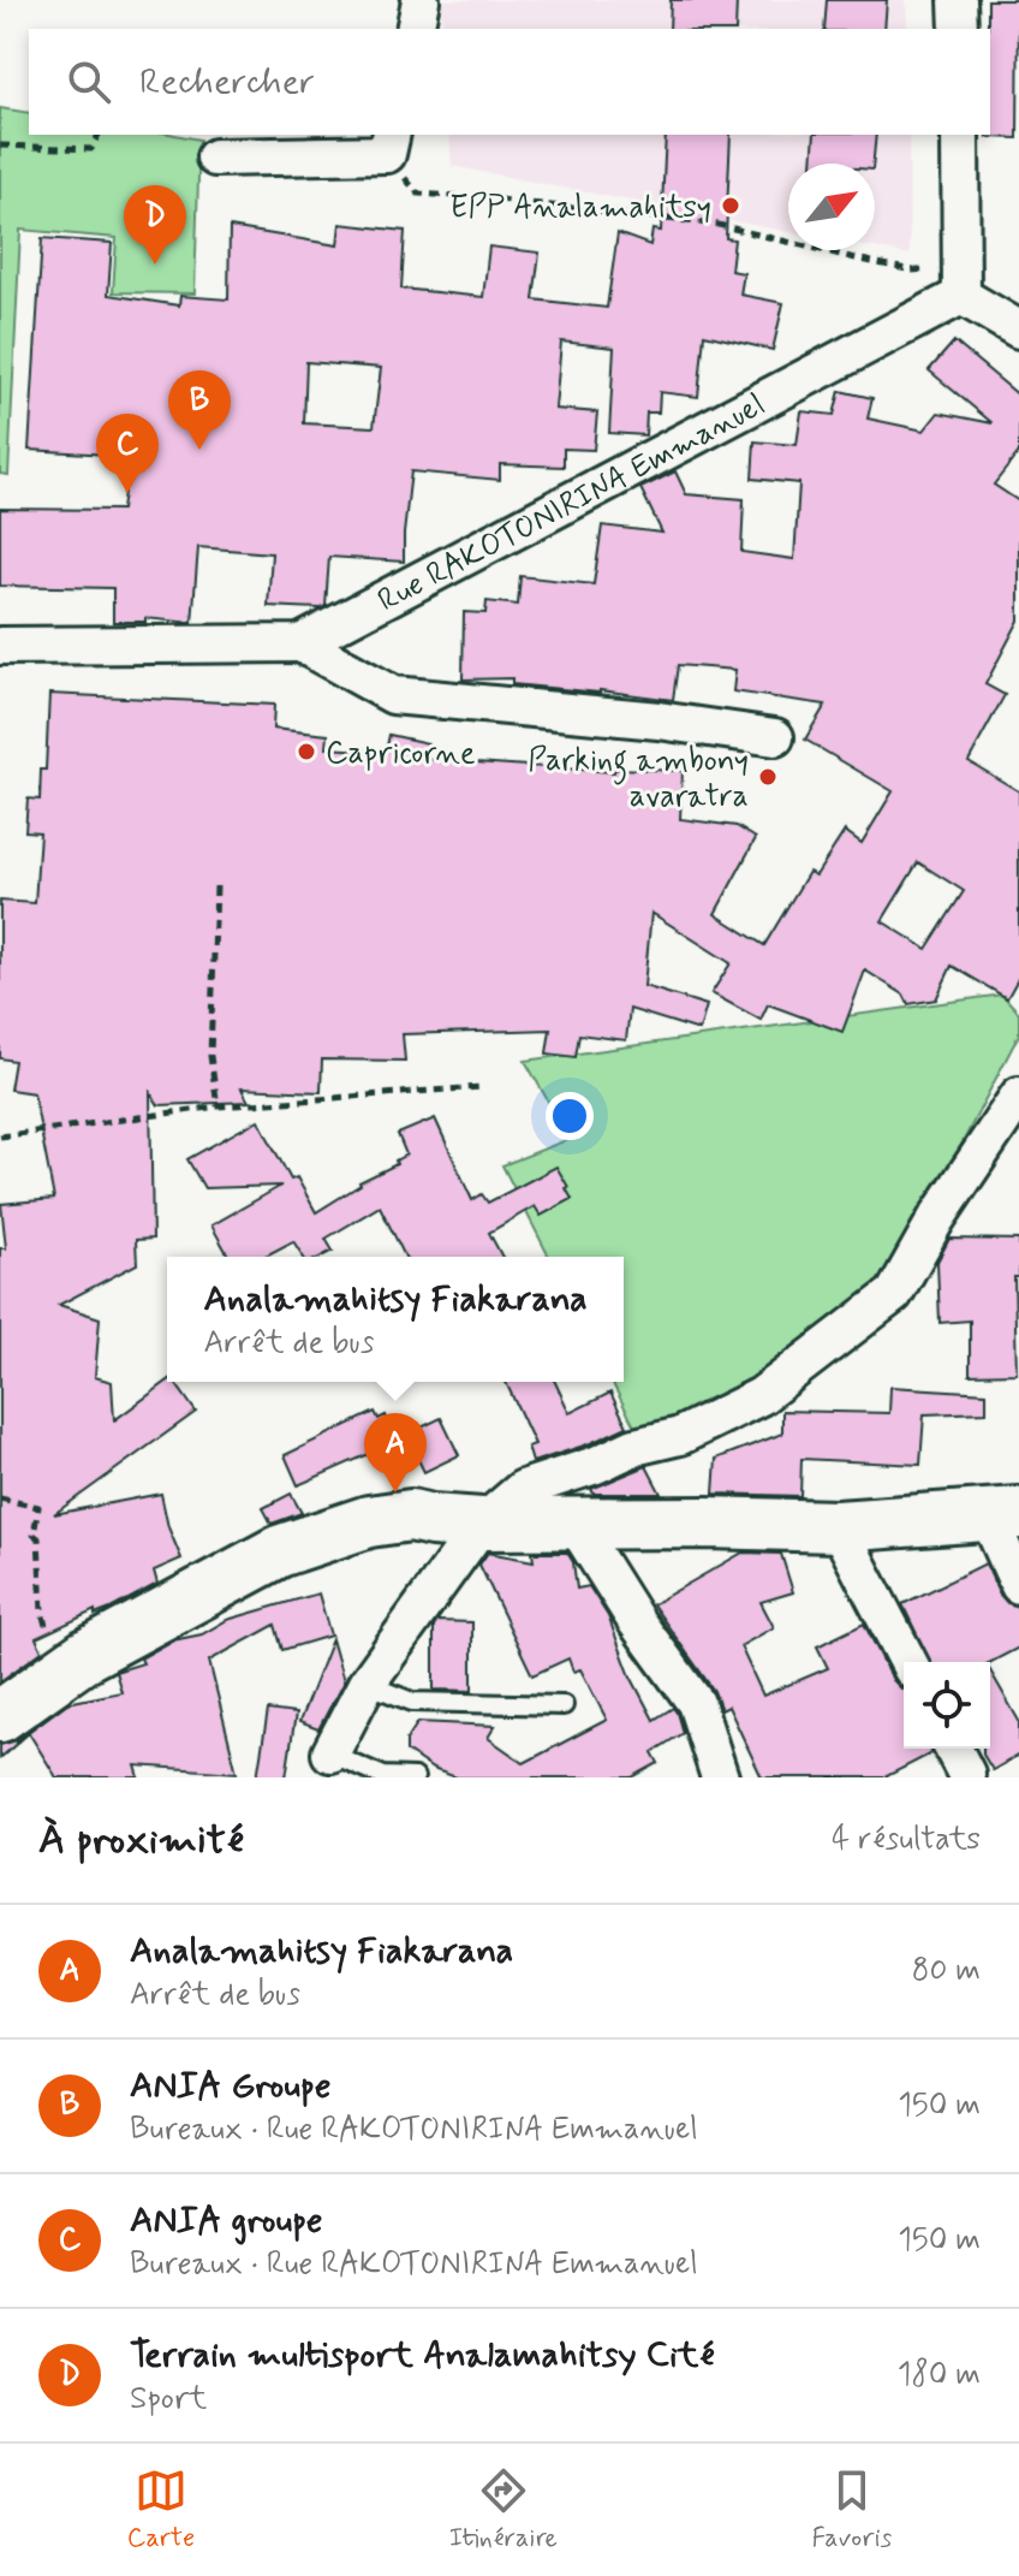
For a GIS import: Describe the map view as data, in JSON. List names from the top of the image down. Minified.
{"streets":{"street":["Rue RAKOTONIRINA Emmanuel"]},"places":["EPP Analamahitsy","Capricorne","Parking ambony avaratra"],"north":"top right","page":{"search":"Rechercher","pins":["D","B","C","A"],"popup":["Analamahitsy Fiakarana","Arrêt de bus"],"heading":["À proximité","4 résultats"],"list":[{"mark":"A","name":"Analamahitsy Fiakarana","note":"Arrêt de bus","value":"80 m"},{"mark":"B","name":"ANIA Groupe","note":"Bureaux · Rue RAKOTONIRINA Emmanuel","value":"150 m"},{"mark":"C","name":"ANIA groupe","note":"Bureaux · Rue RAKOTONIRINA Emmanuel","value":"150 m"},{"mark":"D","name":"Terrain multisport Analamahitsy Cité","note":"Sport","value":"180 m"}],"nav":["Carte","Itinéraire","Favoris"]}}
